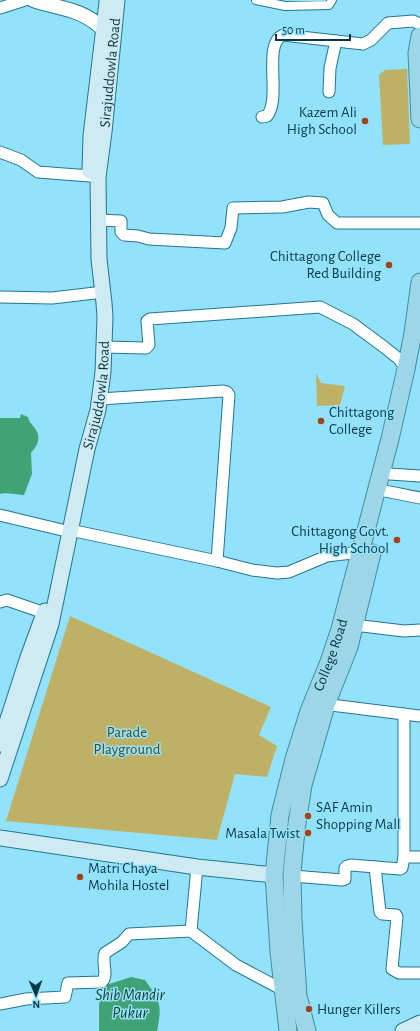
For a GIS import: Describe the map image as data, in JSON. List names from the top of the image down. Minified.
{"streets":{"main road":["Sirajuddowla Road","College Road"]},"water":["Shib Mandir Pukur"],"parks":["Parade Playground"],"places":["Kazem Ali High School","Chittagong College Red Building","Chittagong College","Chittagong Govt. High School","SAF Amin Shopping Mall","Masala Twist","Matri Chaya Mohila Hostel","Hunger Killers"],"scale_bar":"50 m","north":"bottom"}
